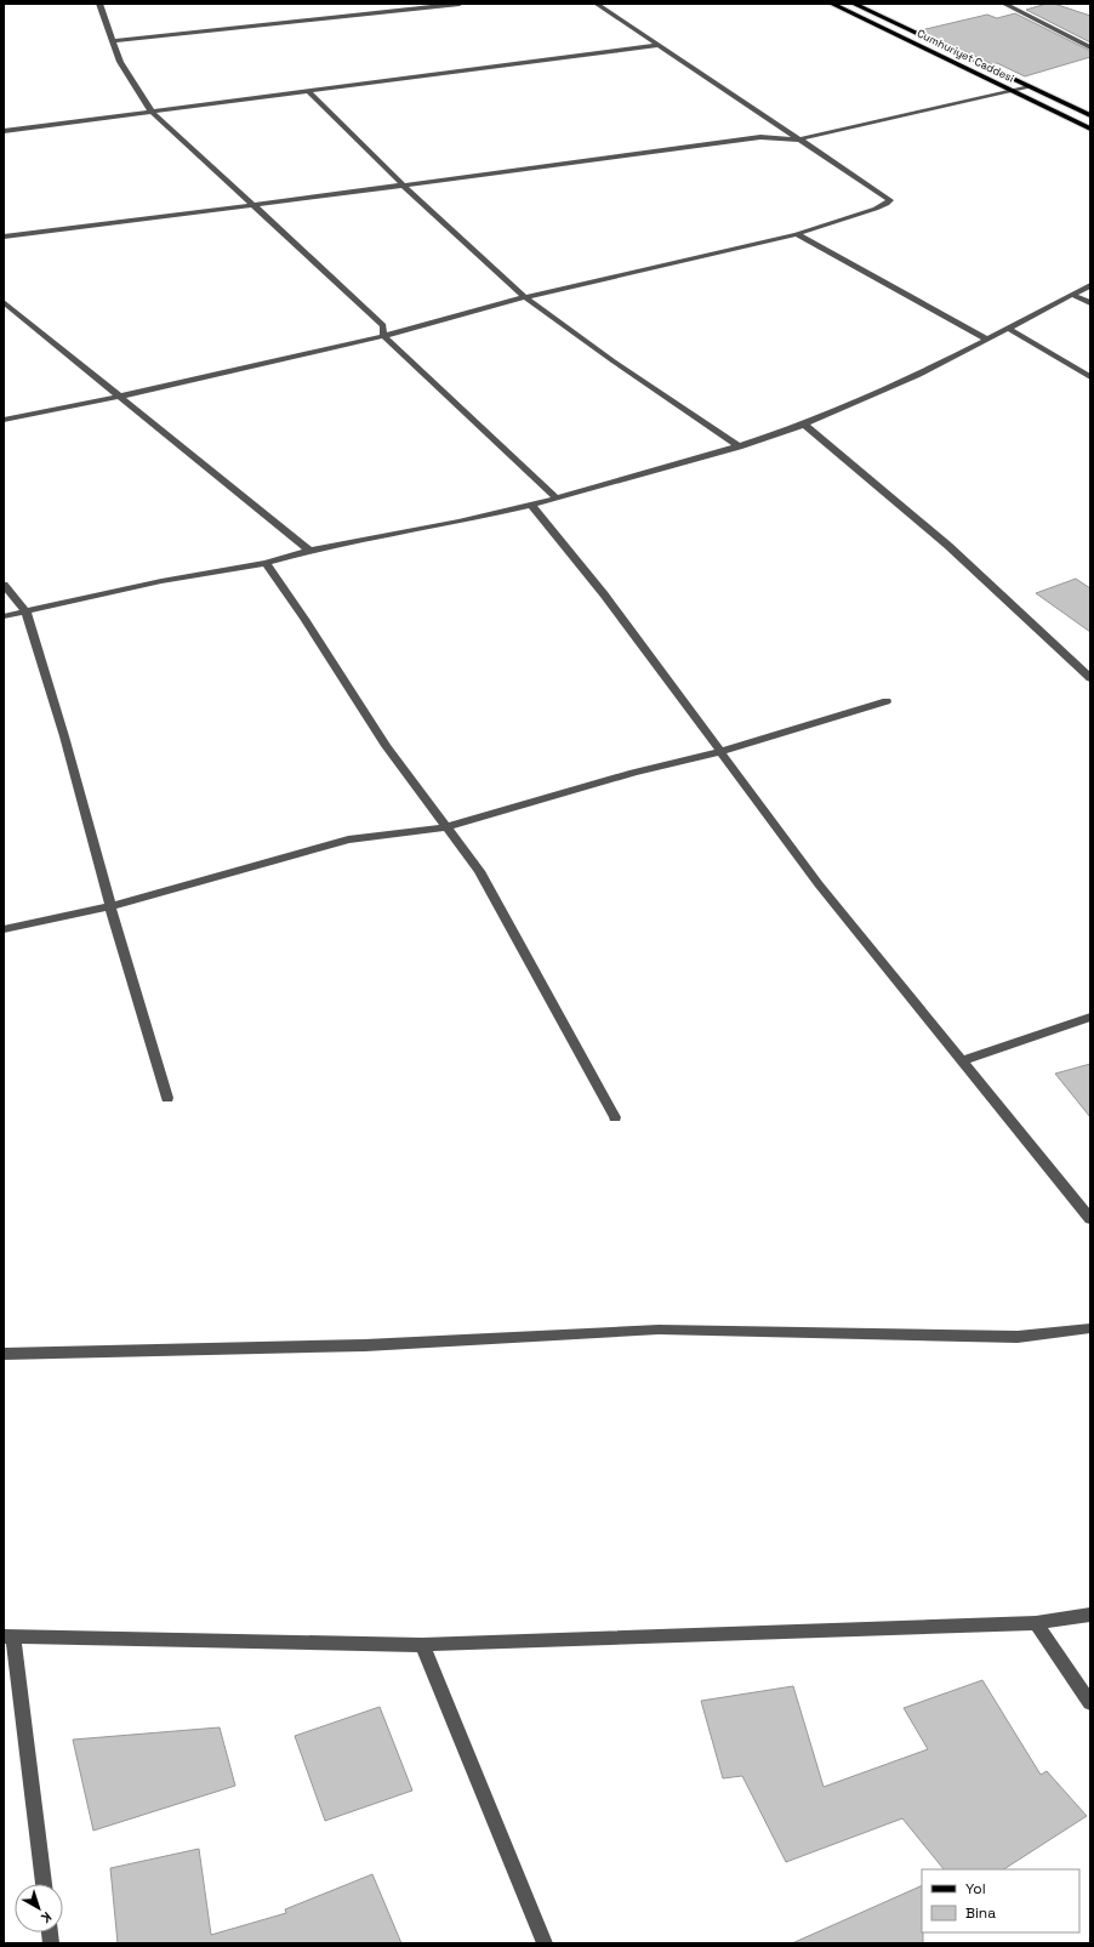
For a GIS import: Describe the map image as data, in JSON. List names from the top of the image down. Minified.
{"streets":{"main road":["Cumhuriyet Caddesi"]},"legend":["Yol","Bina"],"north":"bottom right"}
